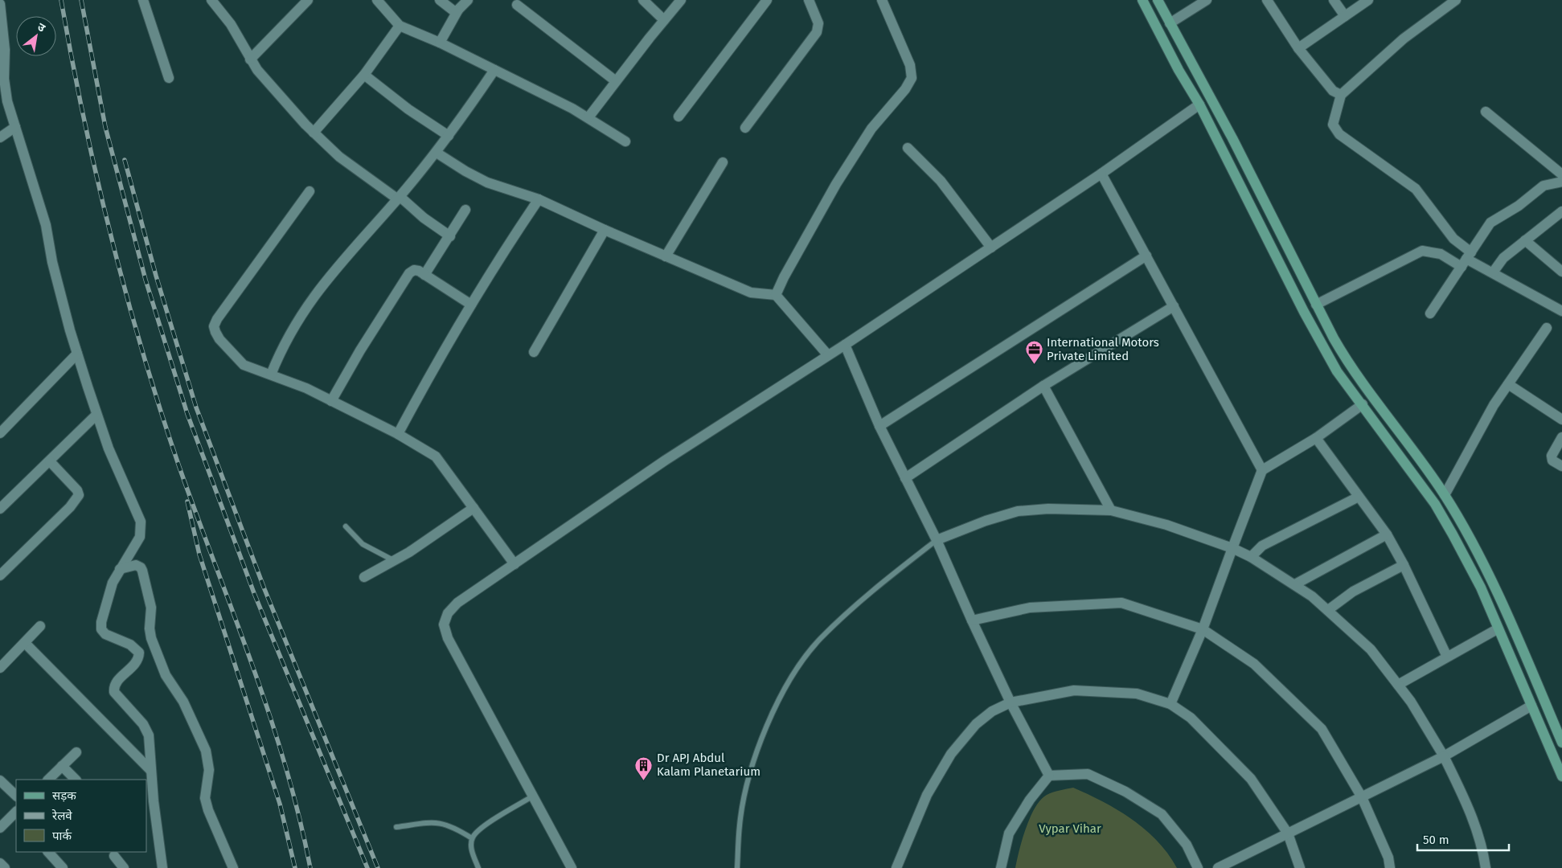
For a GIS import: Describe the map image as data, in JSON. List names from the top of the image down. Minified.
{"parks":["Vypar Vihar"],"places":{"office":["International Motors Private Limited"],"building":["Dr APJ Abdul Kalam Planetarium"]},"legend":["सड़क","रेलवे","पार्क"],"scale_bar":"50 m","north":"top right"}
